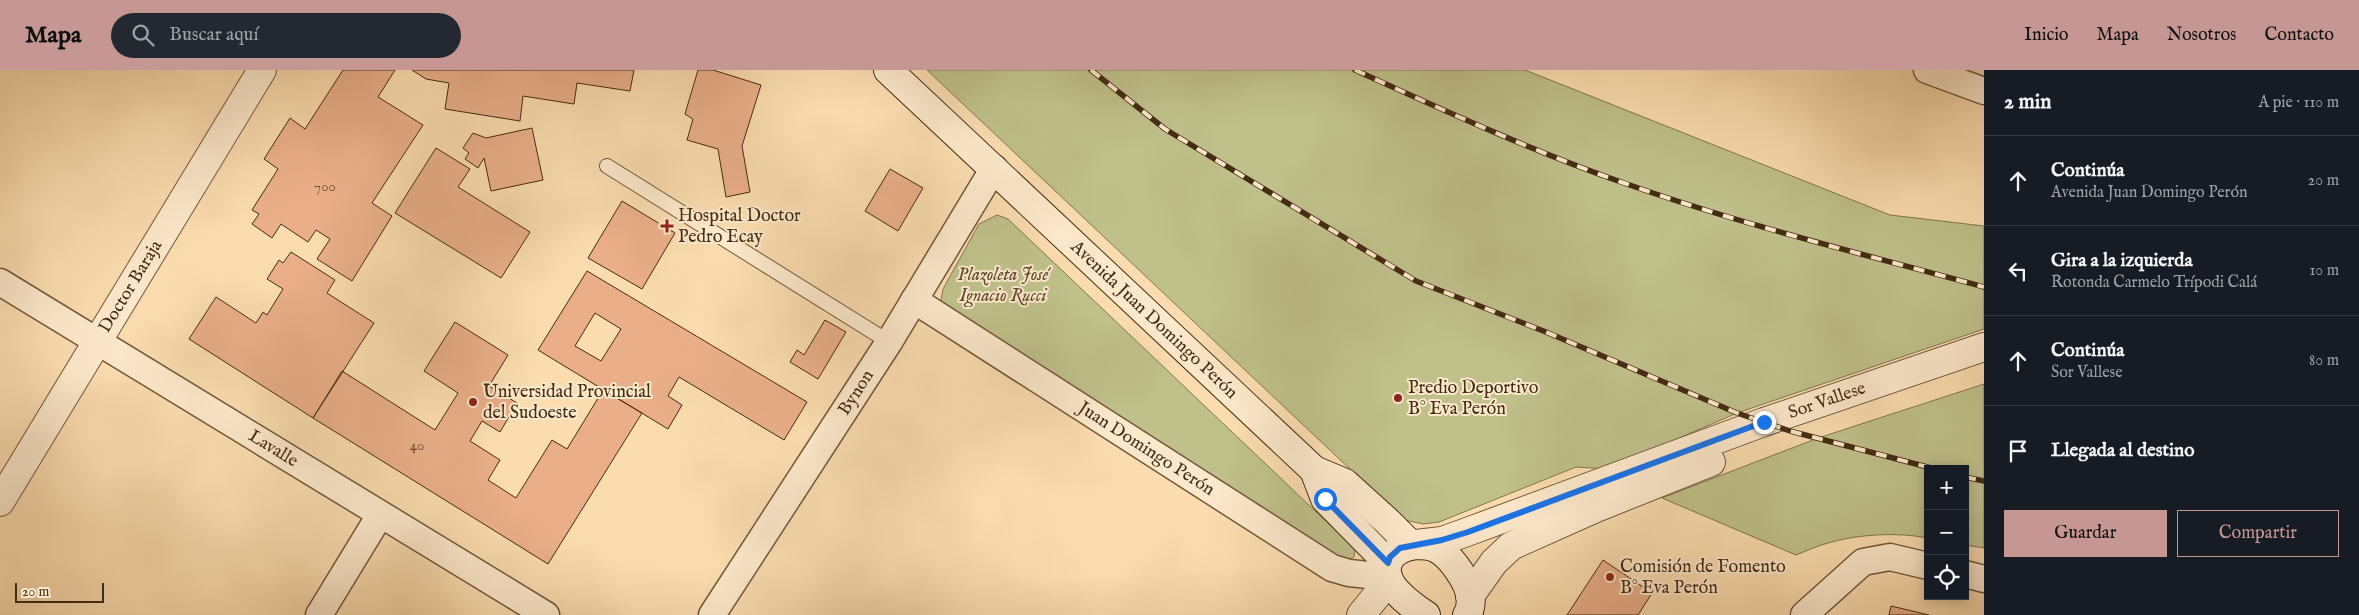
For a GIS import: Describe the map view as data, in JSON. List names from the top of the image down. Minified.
{"streets":{"street":["Doctor Baraja","Avenida Juan Domingo Perón","Bynon","Sor Vallese","Juan Domingo Perón","Lavalle"]},"crossings":[["Doctor Baraja","Lavalle"],["Avenida Juan Domingo Perón","Bynon"],["Avenida Juan Domingo Perón","Sor Vallese"],["Avenida Juan Domingo Perón","Juan Domingo Perón"],["Bynon","Juan Domingo Perón"],["Sor Vallese","Juan Domingo Perón"]],"parks":["Plazoleta José Ignacio Rucci"],"places":{"health":["Hospital Doctor Pedro Ecay"],"other":["Predio Deportivo B° Eva Perón","Universidad Provincial del Sudoeste","Comisión de Fomento B° Eva Perón"]},"house_numbers":["700","40"],"scale_bar":"20 m","page":{"header":"Mapa","search":"Buscar aquí","nav":["Inicio","Mapa","Nosotros","Contacto"],"heading":["2 min","A pie · 110 m"],"list":[["Continúa","Avenida Juan Domingo Perón","20 m"],["Gira a la izquierda","Rotonda Carmelo Trípodi Calá","10 m"],["Continúa","Sor Vallese","80 m"],"Llegada al destino"],"map_buttons":["+","−"],"buttons":["Guardar","Compartir"],"scale":"20 m"}}
